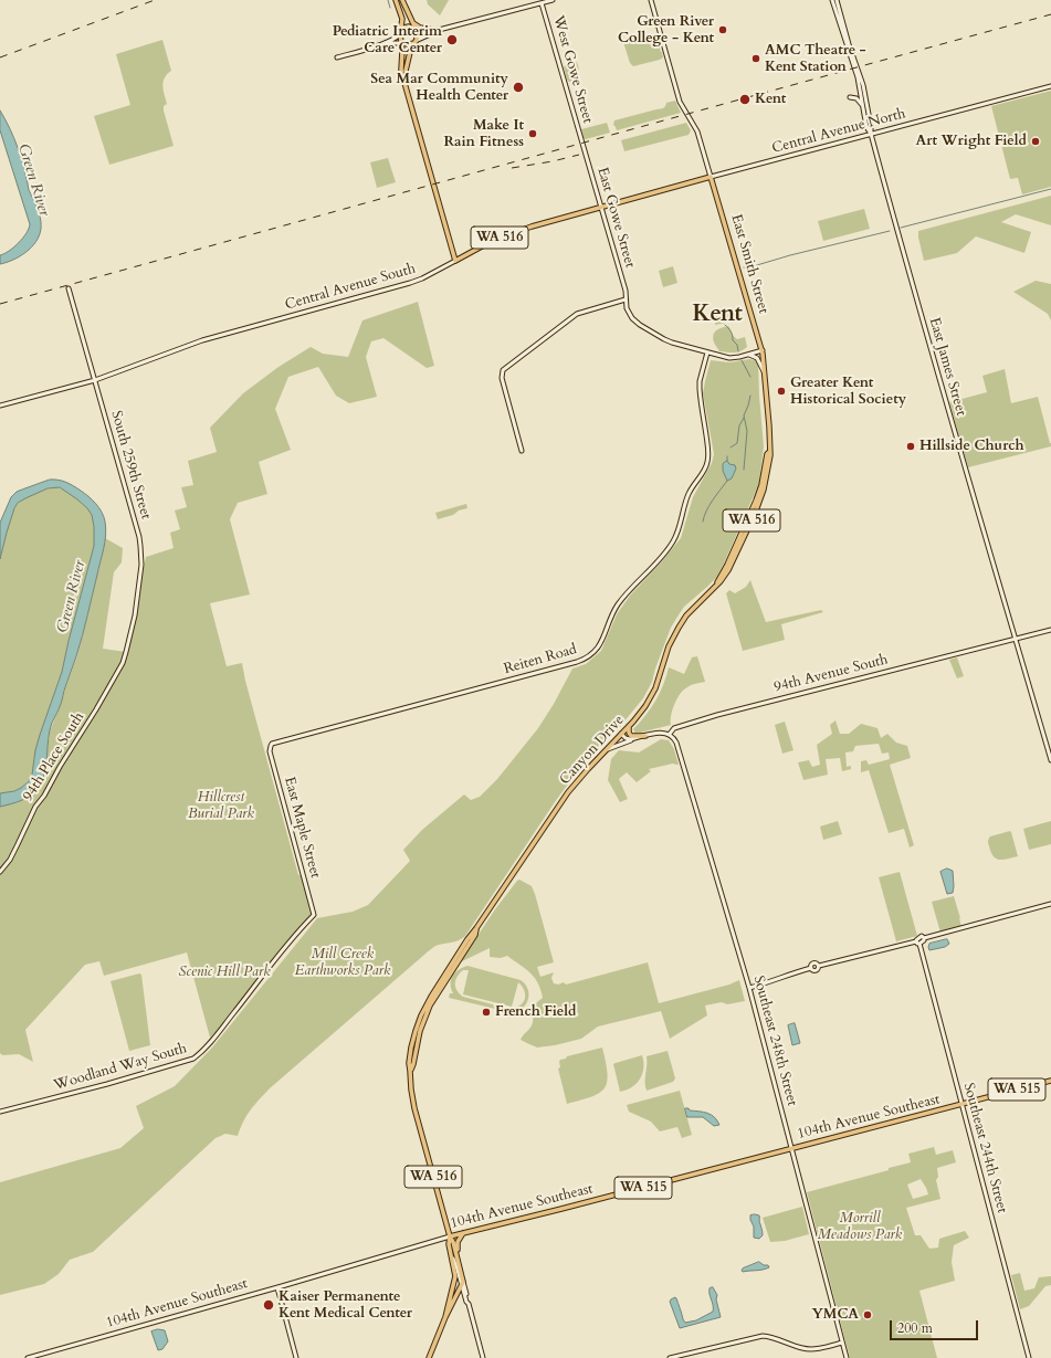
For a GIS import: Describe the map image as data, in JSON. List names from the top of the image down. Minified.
{"streets":{"main road":["Central Avenue North","WA 516","East Smith Street","Central Avenue South","Canyon Drive","WA 515","104th Avenue Southeast"],"street":["West Gowe Street","East Gowe Street","East James Street","South 259th Street","Reiten Road","94th Avenue South","94th Place South","East Maple Street","Southeast 248th Street","Woodland Way South","Southeast 244th Street"]},"crossings":[["West Gowe Street","East Gowe Street"],["Central Avenue North","East Smith Street"],["Central Avenue North","Central Avenue South"],["Central Avenue North","East James Street"],["East Gowe Street","East Smith Street"],["East Gowe Street","Central Avenue South"],["East Gowe Street","Reiten Road"],["WA 516","Central Avenue South"],["WA 516","Canyon Drive"],["WA 516","104th Avenue Southeast"],["East Smith Street","Canyon Drive"],["Central Avenue South","South 259th Street"],["East James Street","94th Avenue South"],["South 259th Street","94th Place South"],["Reiten Road","East Maple Street"],["94th Avenue South","Canyon Drive"],["94th Avenue South","Southeast 248th Street"],["Canyon Drive","104th Avenue Southeast"],["East Maple Street","Woodland Way South"],["Southeast 248th Street","104th Avenue Southeast"],["104th Avenue Southeast","Southeast 244th Street"]],"districts":["Kent"],"water":["Green River"],"parks":["Hillcrest Burial Park","Mill Creek Earthworks Park","Scenic Hill Park","Morrill Meadows Park"],"places":["Green River College - Kent","Pediatric Interim Care Center","AMC Theatre - Kent Station","Sea Mar Community Health Center","Kent","Make It Rain Fitness","Art Wright Field","Greater Kent Historical Society","Hillside Church","French Field","Kaiser Permanente Kent Medical Center","YMCA"],"scale_bar":"200 m"}
